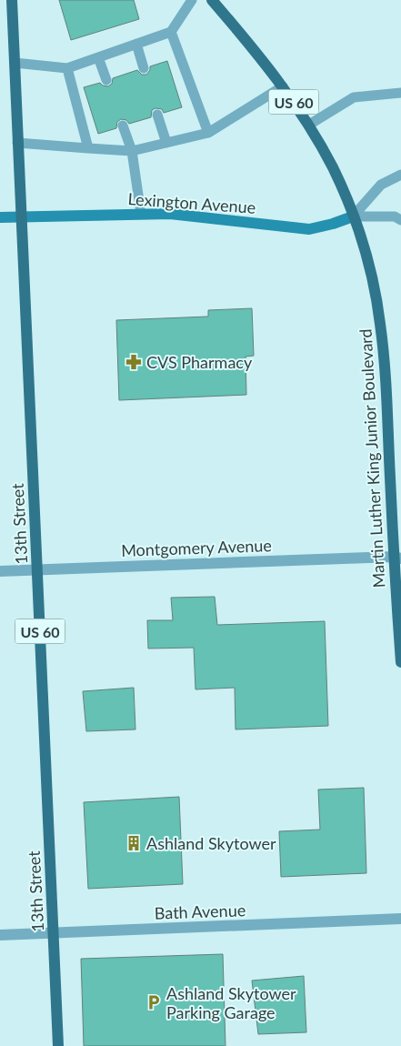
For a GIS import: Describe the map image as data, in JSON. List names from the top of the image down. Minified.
{"streets":{"main road":["US 60","Martin Luther King Junior Boulevard","13th Street"],"street":["Lexington Avenue","Montgomery Avenue","Bath Avenue"]},"crossings":[["Lexington Avenue","Martin Luther King Junior Boulevard"],["Lexington Avenue","13th Street"],["Martin Luther King Junior Boulevard","Montgomery Avenue"],["13th Street","Montgomery Avenue"],["13th Street","Bath Avenue"]],"places":{"pharmacy":["CVS Pharmacy"],"building":["Ashland Skytower"],"parking":["Ashland Skytower Parking Garage"]}}
